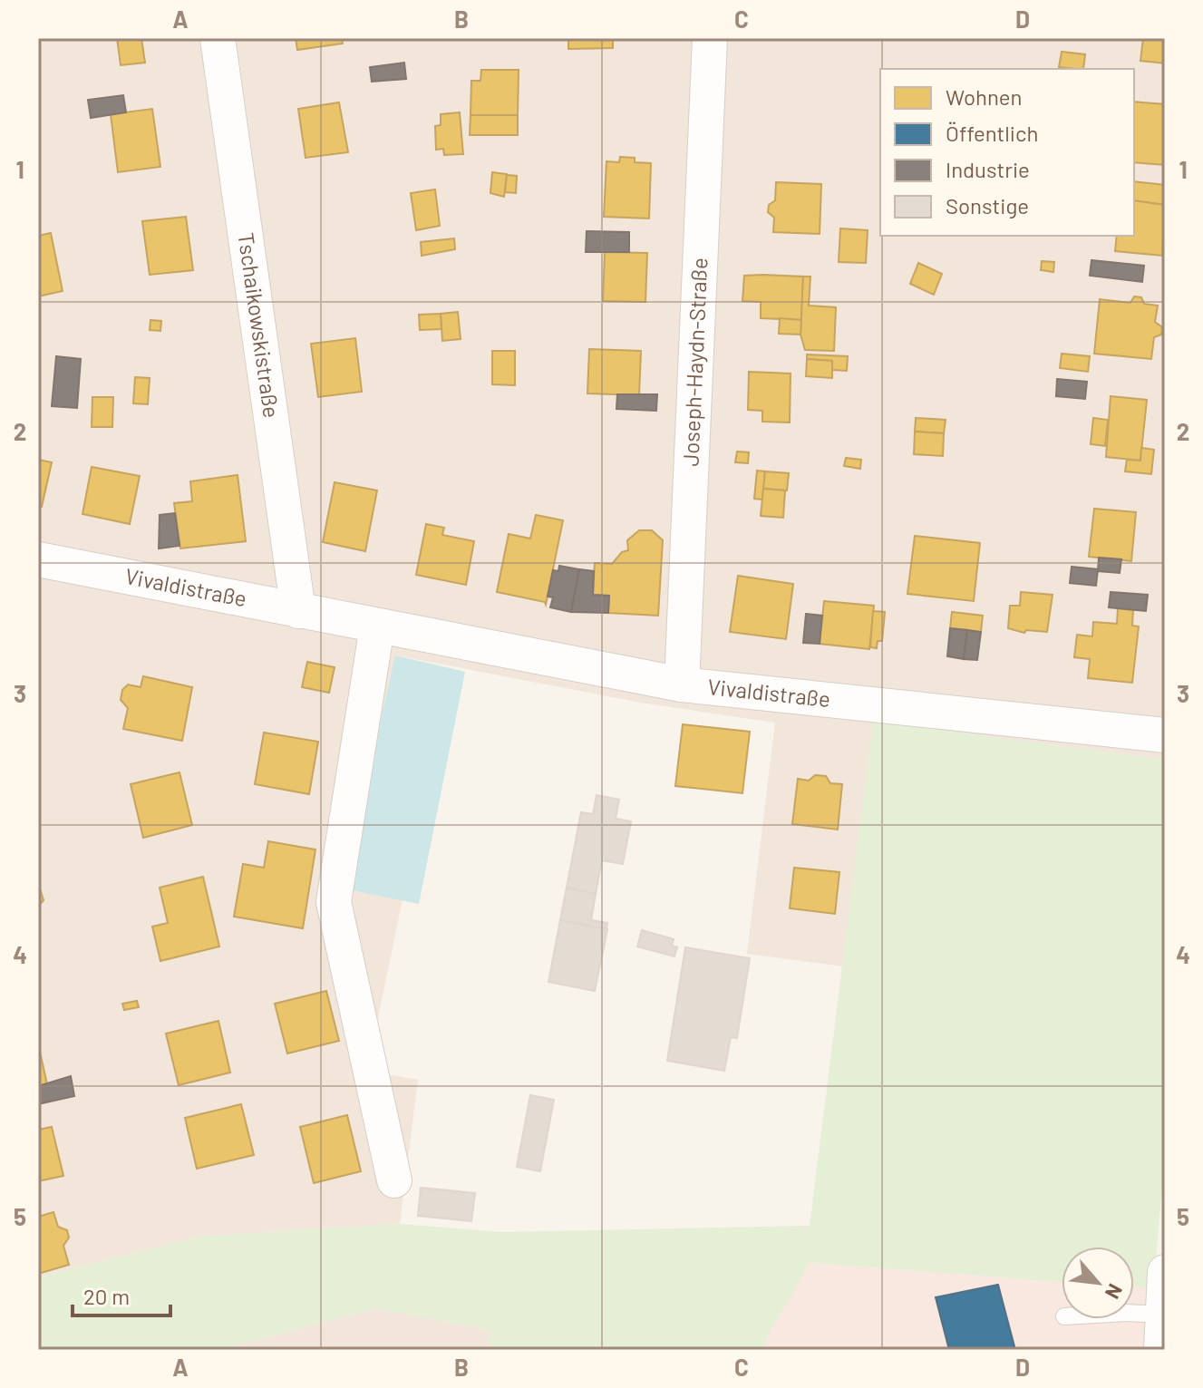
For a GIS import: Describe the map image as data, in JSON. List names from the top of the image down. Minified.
{"streets":{"street":["Tschaikowskistraße","Joseph-Haydn-Straße","Vivaldistraße"]},"crossings":[["Tschaikowskistraße","Vivaldistraße"],["Joseph-Haydn-Straße","Vivaldistraße"]],"legend":["Wohnen","Öffentlich","Industrie","Sonstige"],"scale_bar":"20 m","north":"bottom right","grid":{"columns":["A","B","C","D"],"rows":["1","2","3","4","5"]}}
